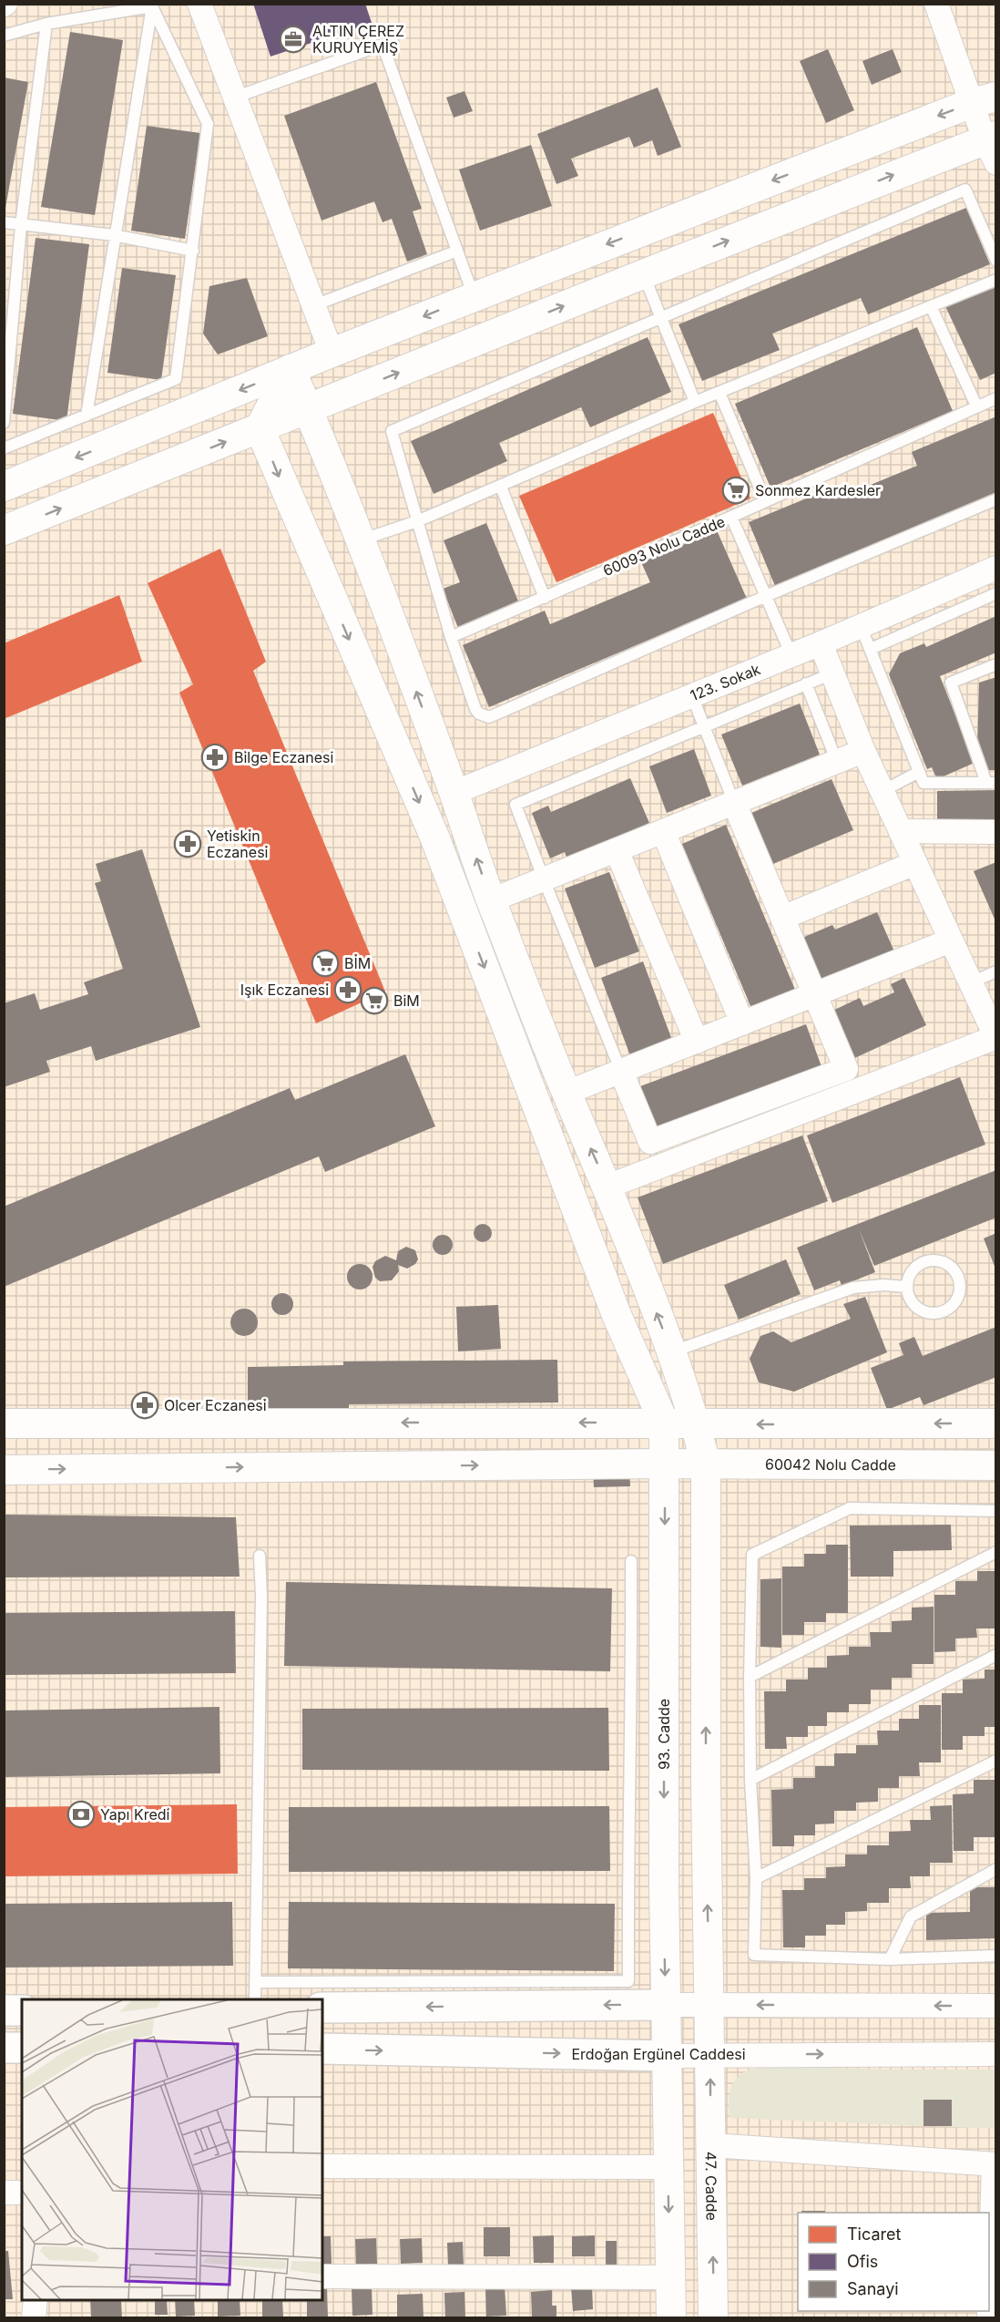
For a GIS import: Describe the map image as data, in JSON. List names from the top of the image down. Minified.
{"streets":{"main road":["Erdoğan Ergünel Caddesi"],"street":["123. Sokak","60042 Nolu Cadde","93. Cadde","47. Cadde"],"lane":["60093 Nolu Cadde"]},"crossings":[["123. Sokak","47. Cadde"],["60042 Nolu Cadde","93. Cadde"],["60042 Nolu Cadde","47. Cadde"],["93. Cadde","Erdoğan Ergünel Caddesi"],["Erdoğan Ergünel Caddesi","47. Cadde"]],"one_way":["93. Cadde"],"places":{"office":["ALTIN ÇEREZ KURUYEMİŞ"],"supermarket":["Sonmez Kardesler","BİM","BiM"],"pharmacy":["Bilge Eczanesi","Yetiskin Eczanesi","Işık Eczanesi","Olcer Eczanesi"],"bank":["Yapı Kredi"]},"legend":["Ticaret","Ofis","Sanayi"]}
